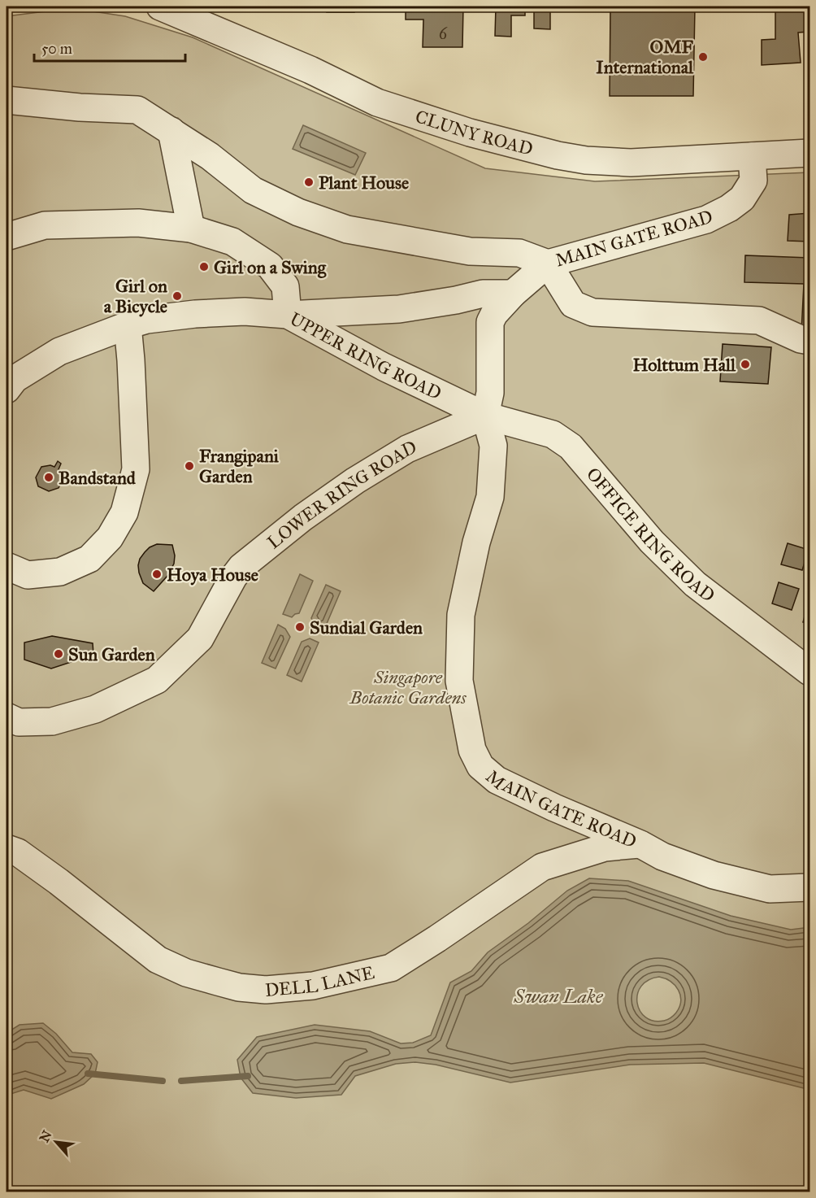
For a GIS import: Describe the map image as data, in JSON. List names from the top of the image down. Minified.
{"streets":{"street":["CLUNY ROAD","MAIN GATE ROAD","UPPER RING ROAD","LOWER RING ROAD","OFFICE RING ROAD","DELL LANE"]},"crossings":[["CLUNY ROAD","MAIN GATE ROAD"],["MAIN GATE ROAD","UPPER RING ROAD"],["MAIN GATE ROAD","LOWER RING ROAD"],["MAIN GATE ROAD","OFFICE RING ROAD"],["MAIN GATE ROAD","DELL LANE"],["UPPER RING ROAD","LOWER RING ROAD"],["UPPER RING ROAD","OFFICE RING ROAD"],["LOWER RING ROAD","OFFICE RING ROAD"]],"water":["Swan Lake"],"parks":["Singapore Botanic Gardens"],"places":["OMF International","Plant House","Girl on a Swing","Girl on a Bicycle","Holttum Hall","Frangipani Garden","Bandstand","Hoya House","Sundial Garden","Sun Garden"],"house_numbers":["6"],"scale_bar":"50 m","north":"top left"}
